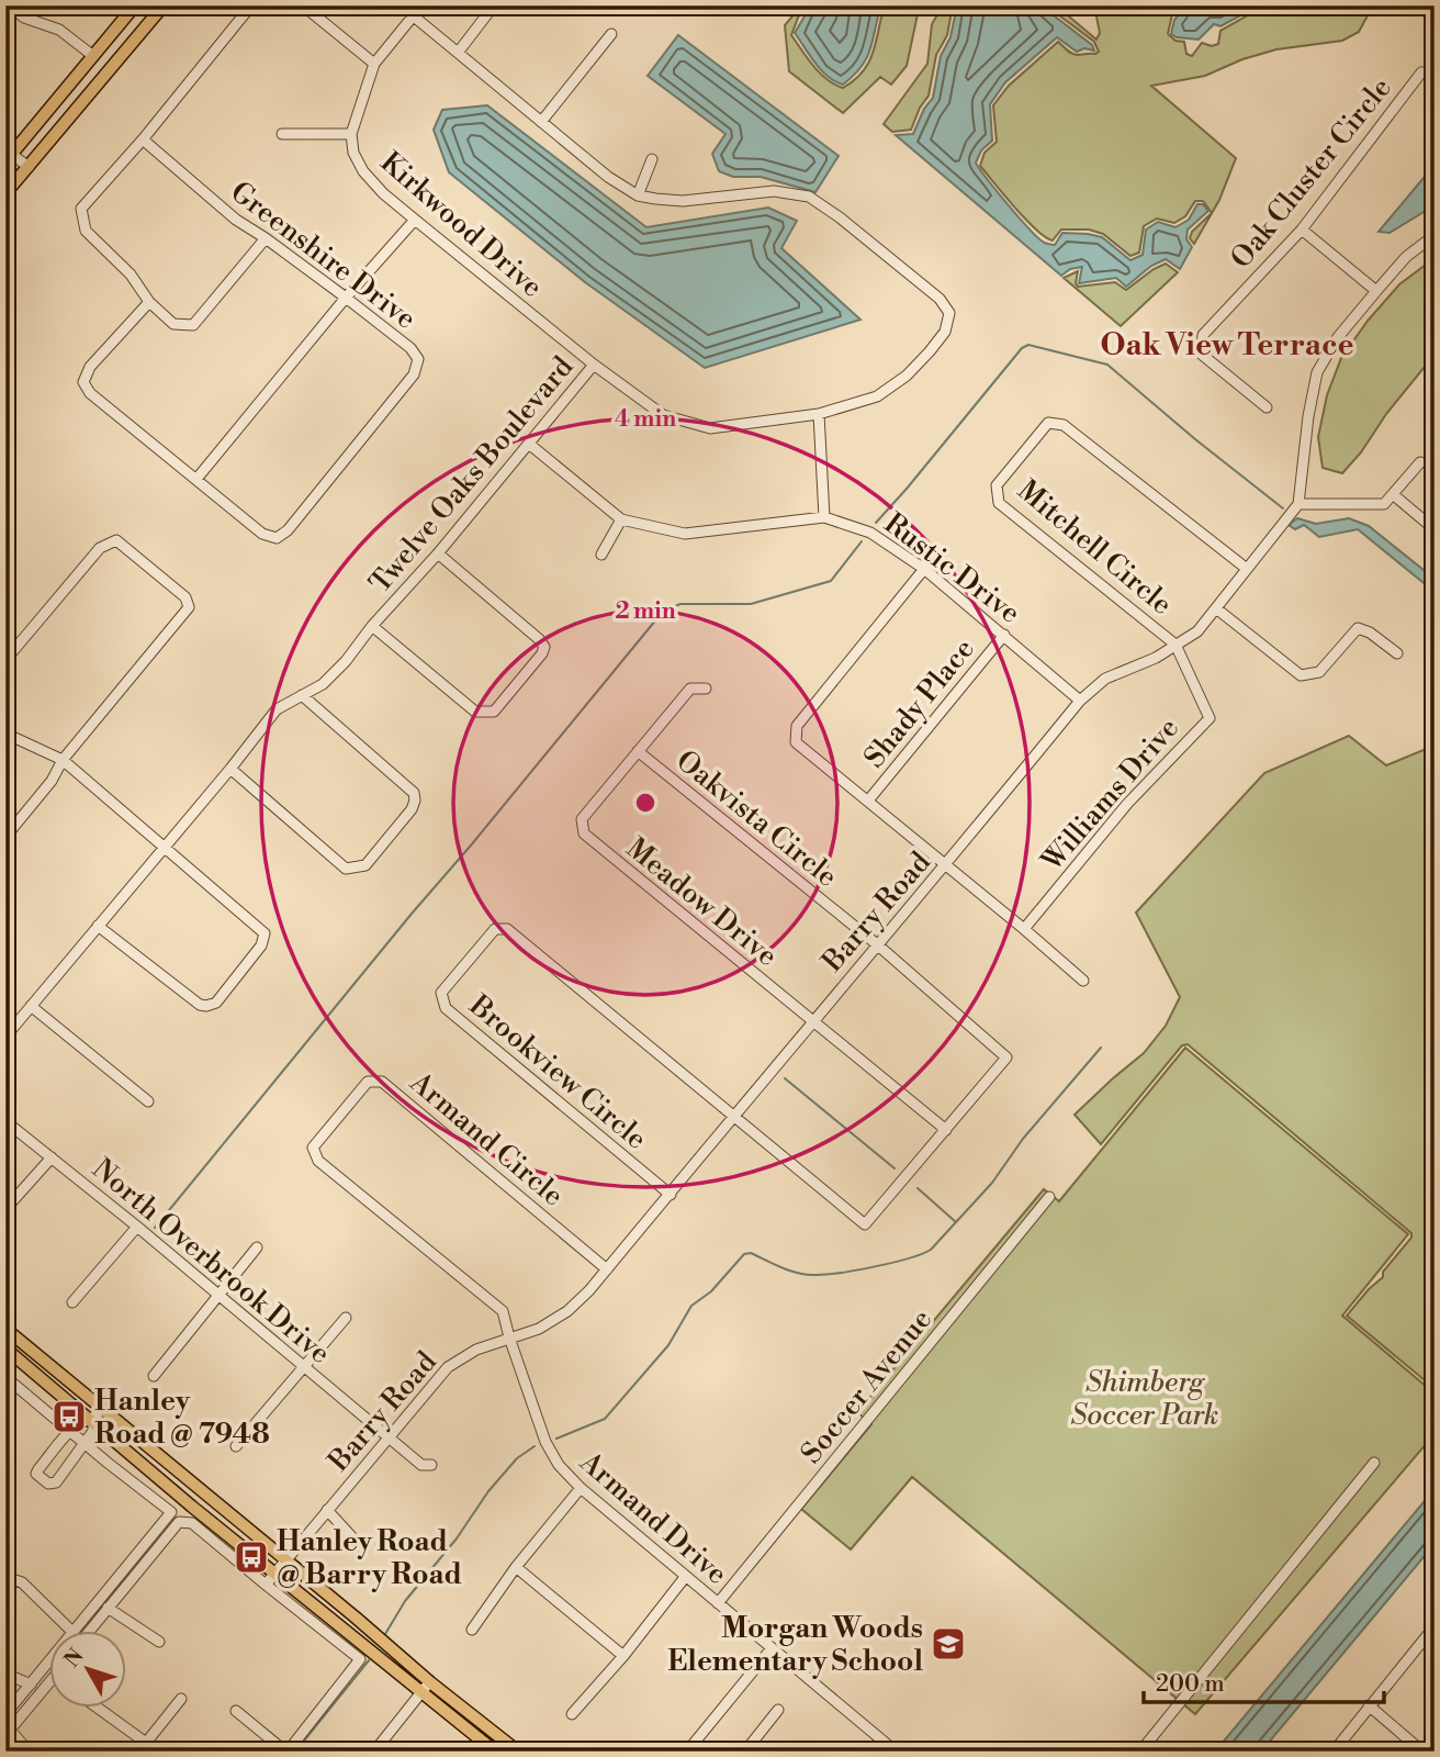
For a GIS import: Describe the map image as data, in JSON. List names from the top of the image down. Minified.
{"streets":{"street":["Oak Cluster Circle","Kirkwood Drive","Greenshire Drive","Twelve Oaks Boulevard","Mitchell Circle","Rustic Drive","Shady Place","Williams Drive","Oakvista Circle","Meadow Drive","Barry Road","Brookview Circle","Armand Circle","North Overbrook Drive","Soccer Avenue","Armand Drive"]},"crossings":[["Kirkwood Drive","Twelve Oaks Boulevard"],["Twelve Oaks Boulevard","Rustic Drive"],["Mitchell Circle","Williams Drive"],["Mitchell Circle","Barry Road"],["Rustic Drive","Shady Place"],["Rustic Drive","Barry Road"],["Williams Drive","Barry Road"],["Oakvista Circle","Meadow Drive"],["Oakvista Circle","Barry Road"],["Oakvista Circle","Brookview Circle"],["Meadow Drive","Barry Road"],["Barry Road","Brookview Circle"],["Barry Road","Armand Circle"],["Barry Road","North Overbrook Drive"],["Barry Road","Armand Drive"],["Armand Circle","Armand Drive"],["Soccer Avenue","Armand Drive"]],"districts":["Oak View Terrace"],"parks":["Shimberg Soccer Park"],"places":{"bus stop":["Hanley Road @ 7948","Hanley Road @ Barry Road"],"school or university":["Morgan Woods Elementary School"]},"scale_bar":"200 m","north":"top left","rings":["4 min","2 min"]}
